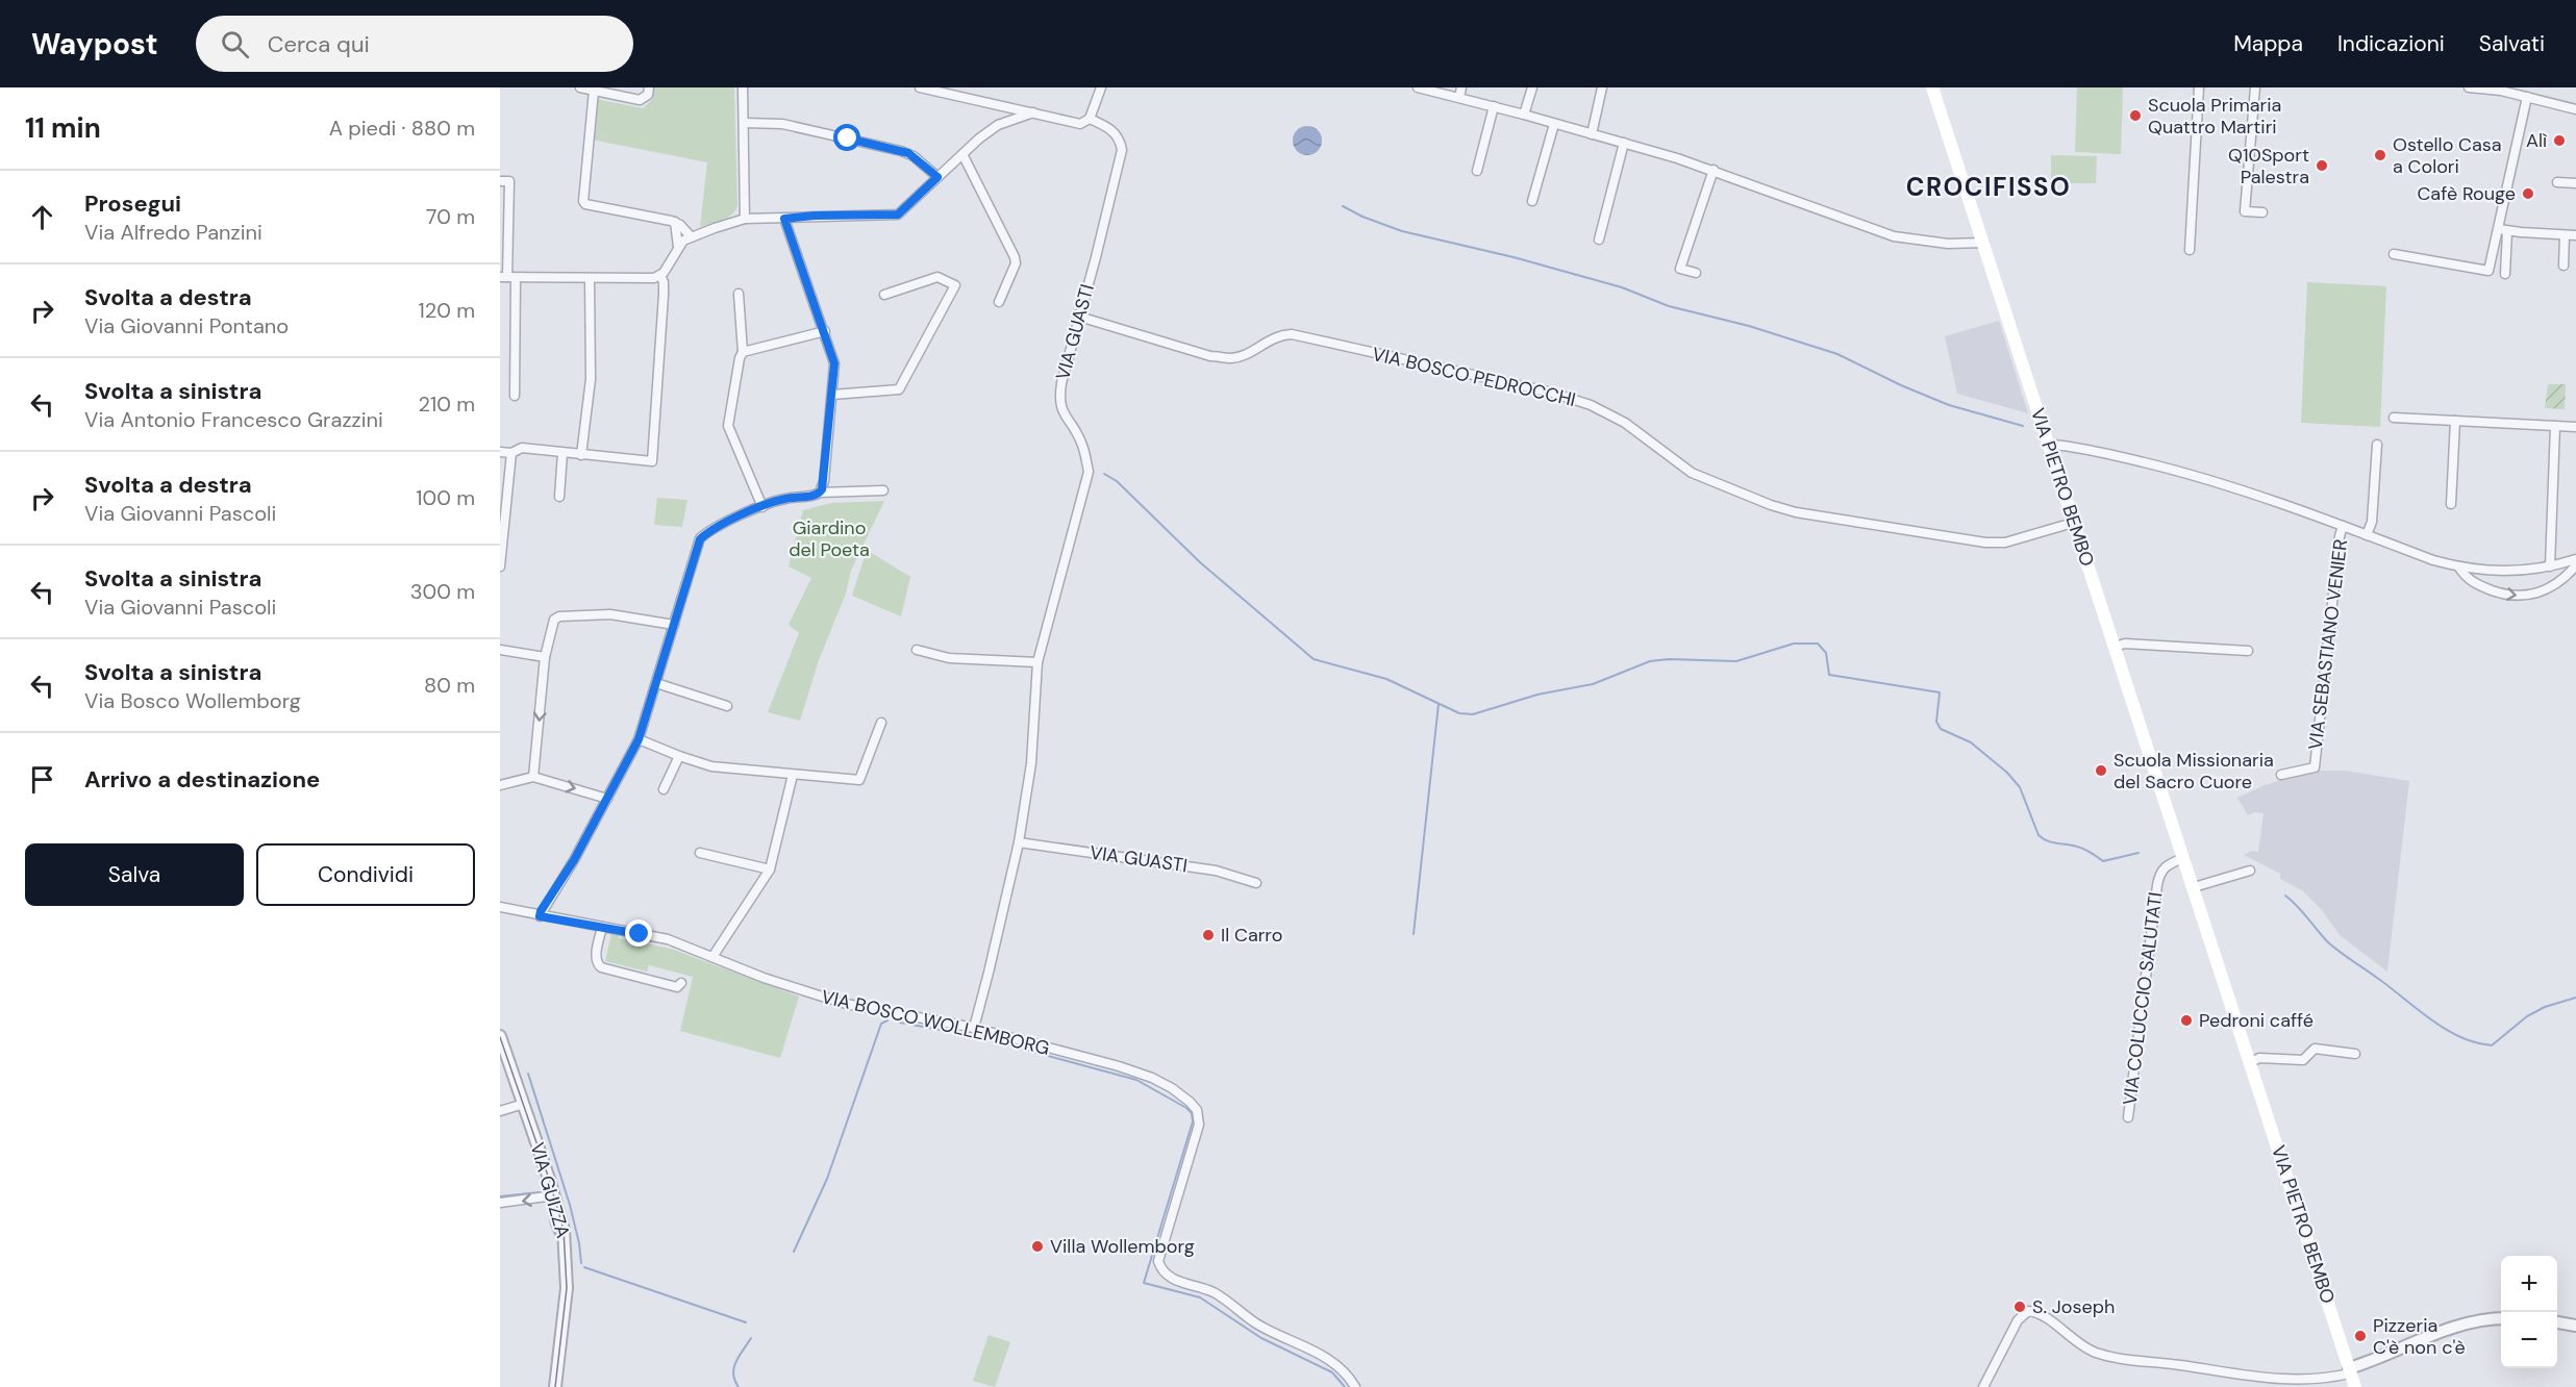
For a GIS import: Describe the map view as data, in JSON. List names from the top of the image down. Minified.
{"streets":{"main road":["VIA PIETRO BEMBO"],"street":["VIA GUASTI","VIA BOSCO PEDROCCHI","VIA SEBASTIANO VENIER","VIA COLUCCIO SALUTATI","VIA BOSCO WOLLEMBORG","VIA GUIZZA"]},"crossings":[["VIA GUASTI","VIA BOSCO PEDROCCHI"],["VIA GUASTI","VIA BOSCO WOLLEMBORG"],["VIA BOSCO PEDROCCHI","VIA PIETRO BEMBO"],["VIA PIETRO BEMBO","VIA SEBASTIANO VENIER"],["VIA PIETRO BEMBO","VIA COLUCCIO SALUTATI"]],"districts":["CROCIFISSO"],"parks":["Giardino del Poeta"],"places":["Scuola Primaria Quattro Martiri","Alì","Ostello Casa a Colori","Q10Sport Palestra","Cafè Rouge","Scuola Missionaria del Sacro Cuore","Il Carro","Pedroni caffé","Villa Wollemborg","S. Joseph","Pizzeria C'è non c'è"],"page":{"header":"Waypost","search":"Cerca qui","nav":["Mappa","Indicazioni","Salvati"],"heading":["11 min","A piedi · 880 m"],"list":[["Prosegui","Via Alfredo Panzini","70 m"],["Svolta a destra","Via Giovanni Pontano","120 m"],["Svolta a sinistra","Via Antonio Francesco Grazzini","210 m"],["Svolta a destra","Via Giovanni Pascoli","100 m"],["Svolta a sinistra","Via Giovanni Pascoli","300 m"],["Svolta a sinistra","Via Bosco Wollemborg","80 m"],"Arrivo a destinazione"],"buttons":["Salva","Condividi"],"map_buttons":["+","−"]}}
